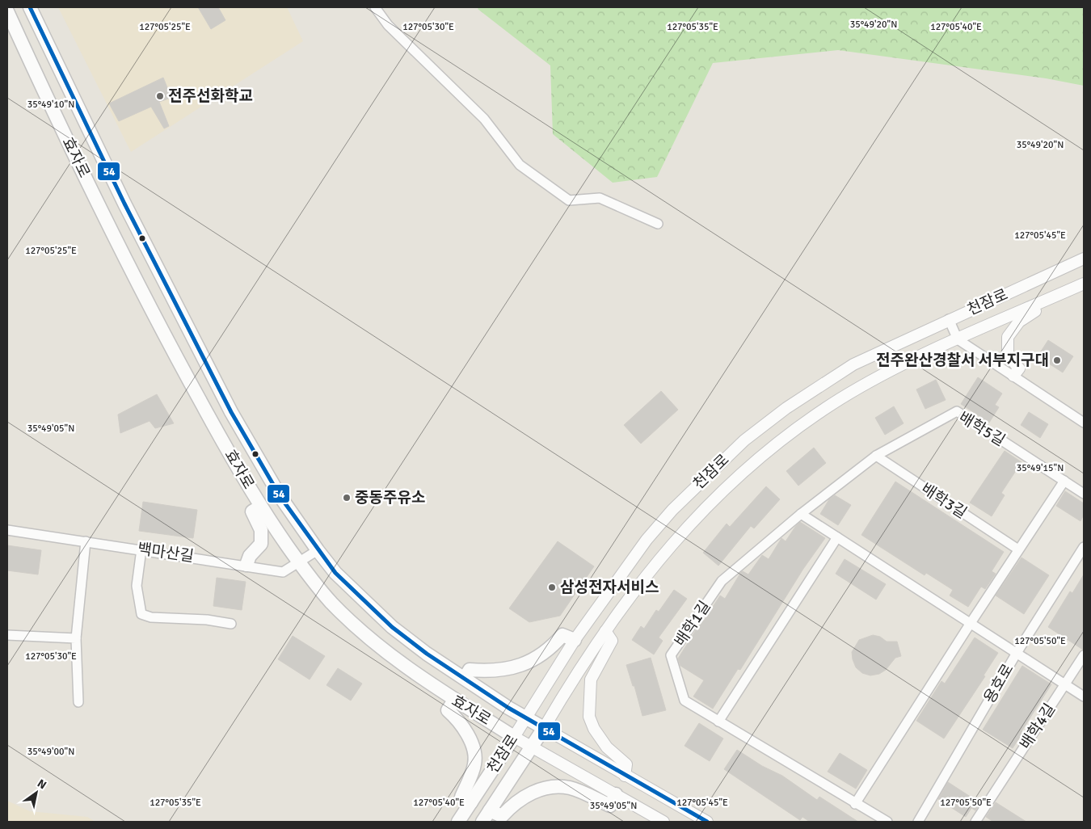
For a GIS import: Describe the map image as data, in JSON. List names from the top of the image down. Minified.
{"streets":{"main road":["효자로","천잠로"],"street":["배학5길","배학3길","백마산길","배학1길","용호로","배학4길"]},"crossings":[["효자로","천잠로"],["효자로","백마산길"],["배학5길","배학3길"]],"places":["전주선화학교","전주완산경찰서 서부지구대","중동주유소","삼성전자서비스"],"lines":["transit line 54"],"north":"top right","coordinates":["35°49'20\"N","127°05'25\"E","127°05'30\"E","127°05'35\"E","127°05'40\"E","35°49'10\"N","127°05'45\"E","35°49'05\"N","35°49'15\"N","127°05'50\"E","35°49'00\"N"]}
